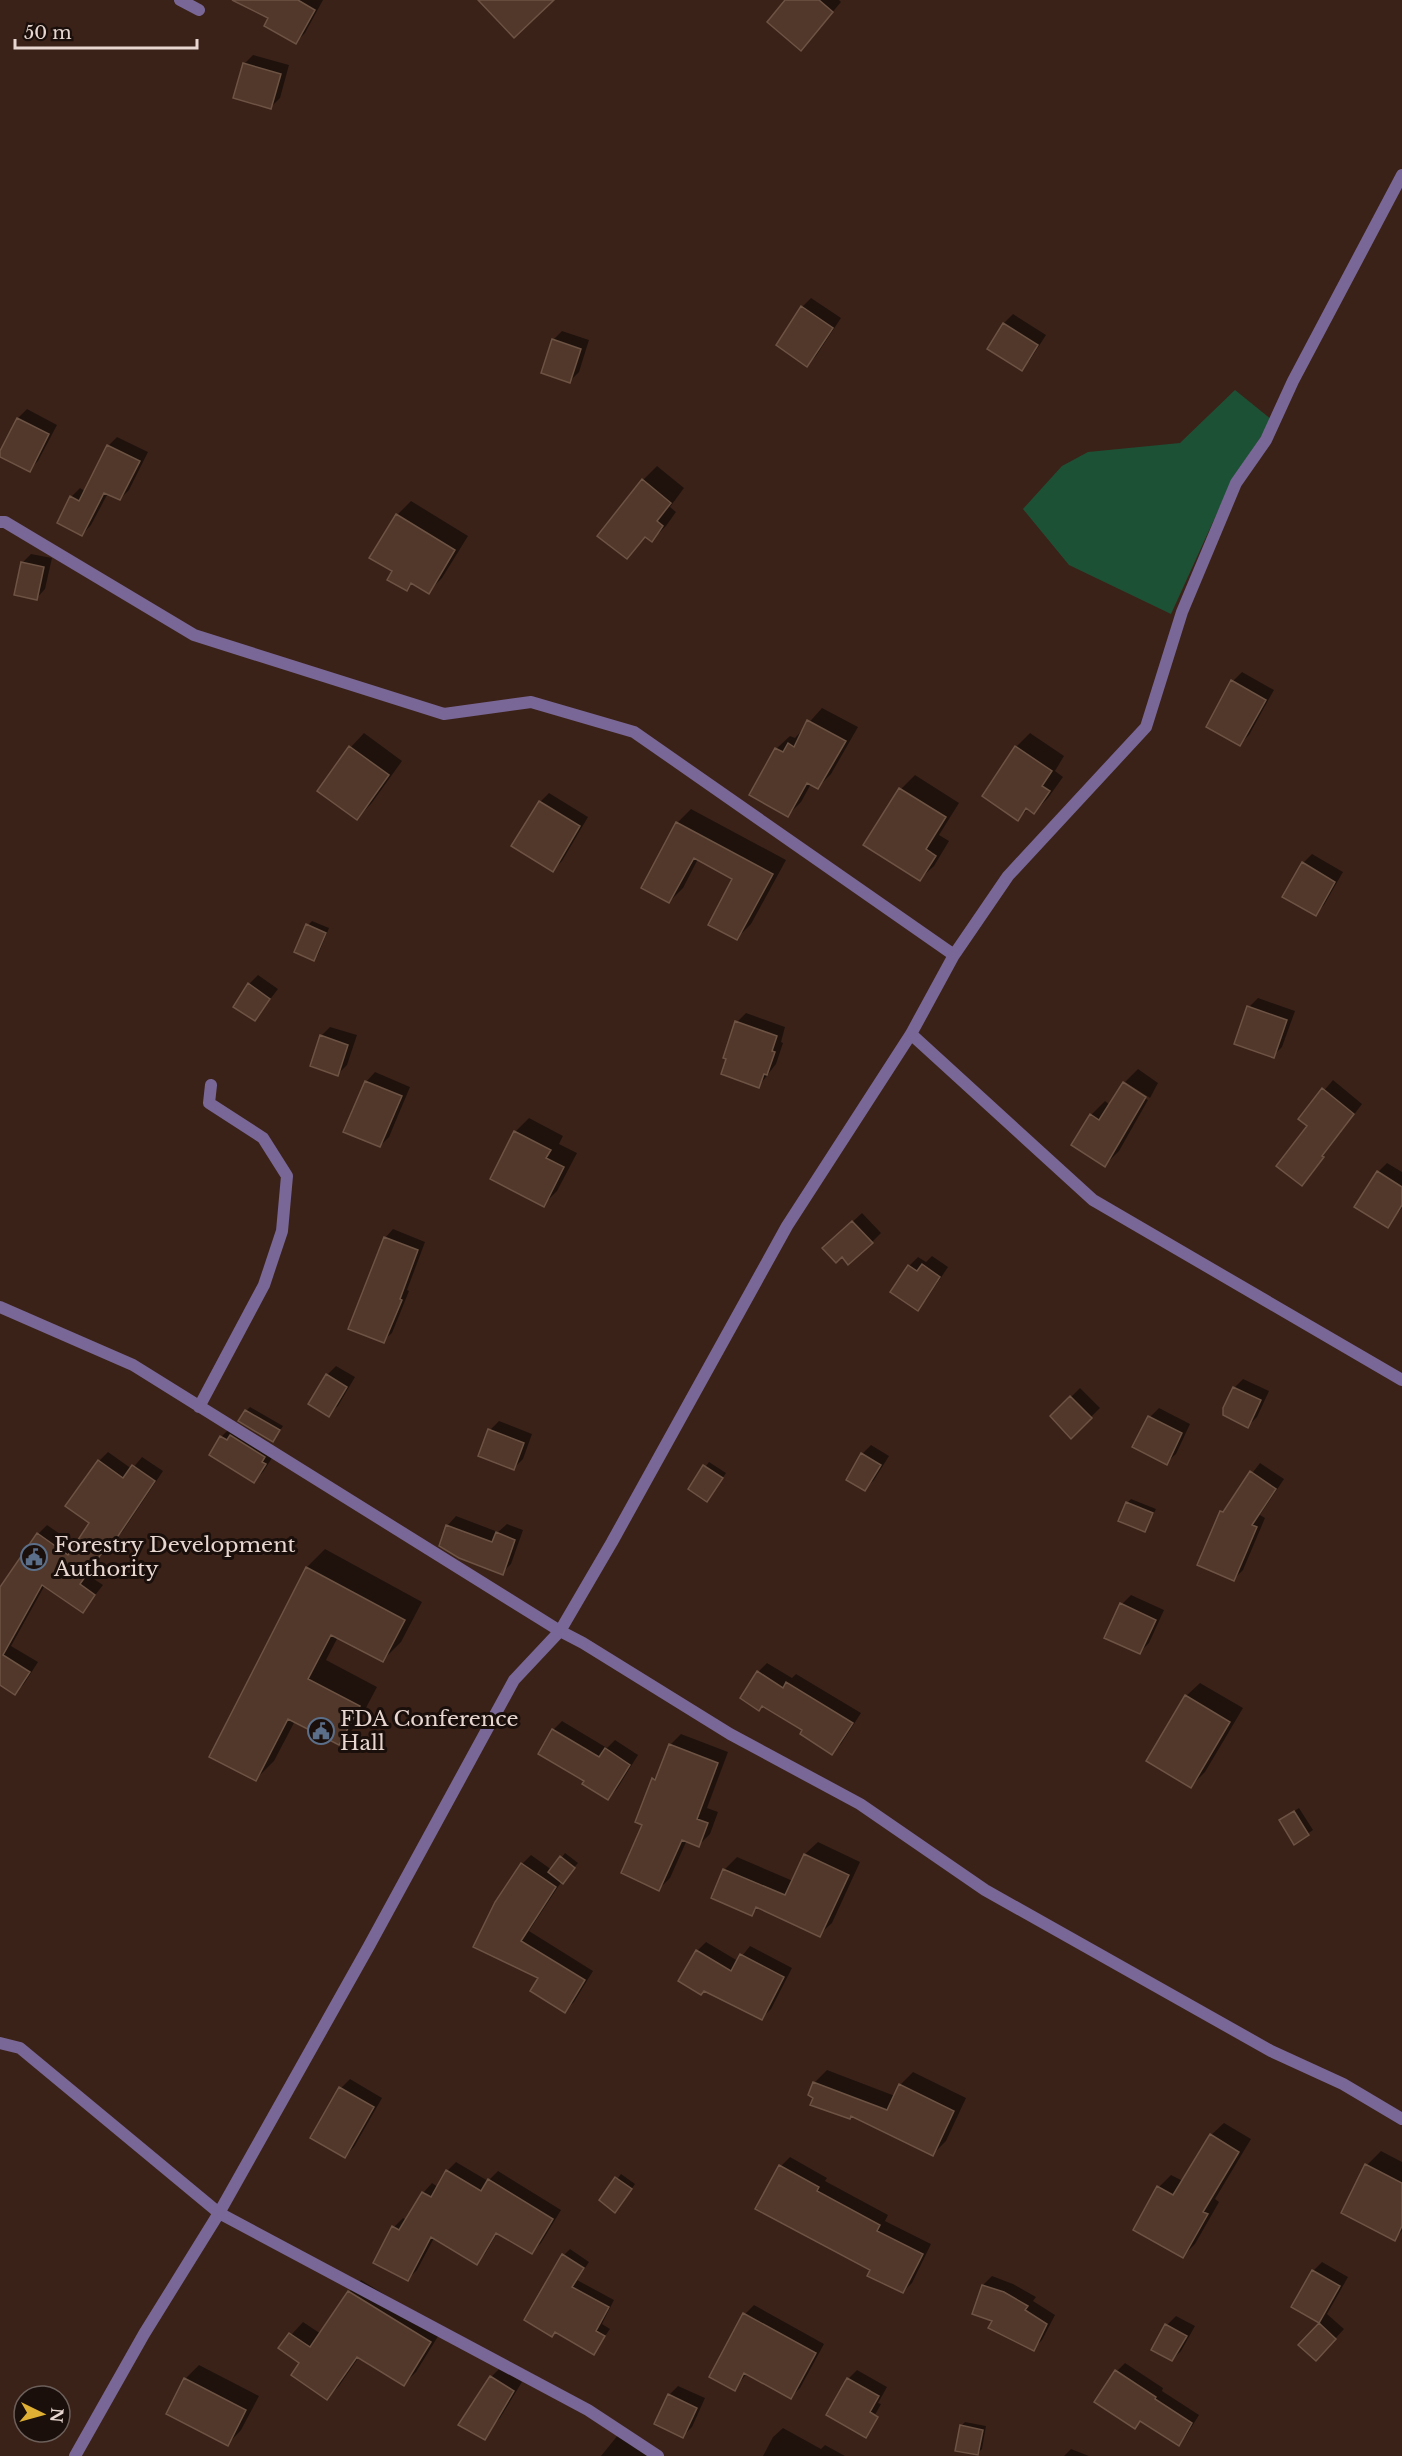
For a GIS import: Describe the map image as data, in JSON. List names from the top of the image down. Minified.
{"places":{"public building":["Forestry Development Authority","FDA Conference Hall"]},"scale_bar":"50 m","north":"right"}
